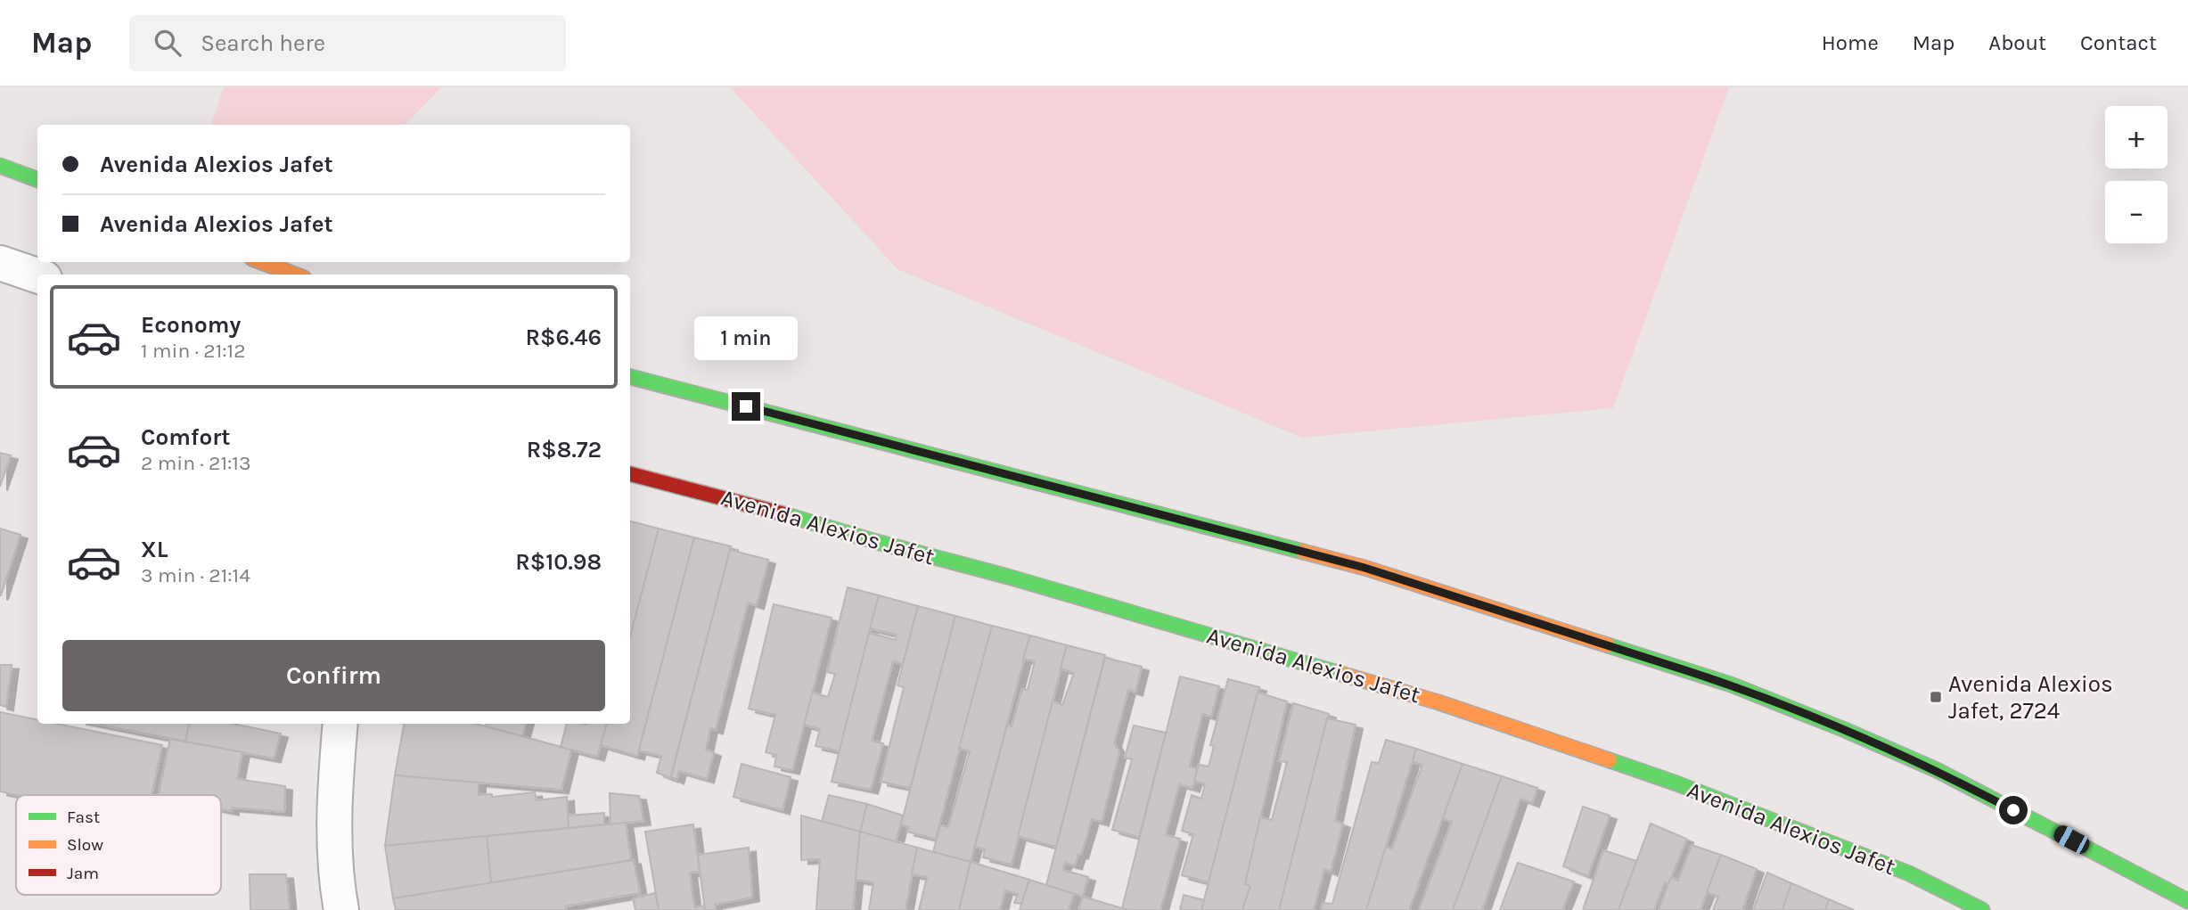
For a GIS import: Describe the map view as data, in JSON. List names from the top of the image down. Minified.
{"streets":{"main road":["Avenida Alexios Jafet"]},"places":{"transit":["Avenida Alexios Jafet, 2724"]},"legend":["Fast","Slow","Jam"],"page":{"header":"Map","search":"Search here","nav":["Home","Map","About","Contact"],"map_buttons":["+","−"],"banner":["Avenida Alexios Jafet","Avenida Alexios Jafet"],"list":[{"name":"Economy","note":"1 min · 21:12","value":"R$6.46"},{"name":"Comfort","note":"2 min · 21:13","value":"R$8.72"},{"name":"XL","note":"3 min · 21:14","value":"R$10.98"}],"bubble":"1 min","buttons":"Confirm"}}
